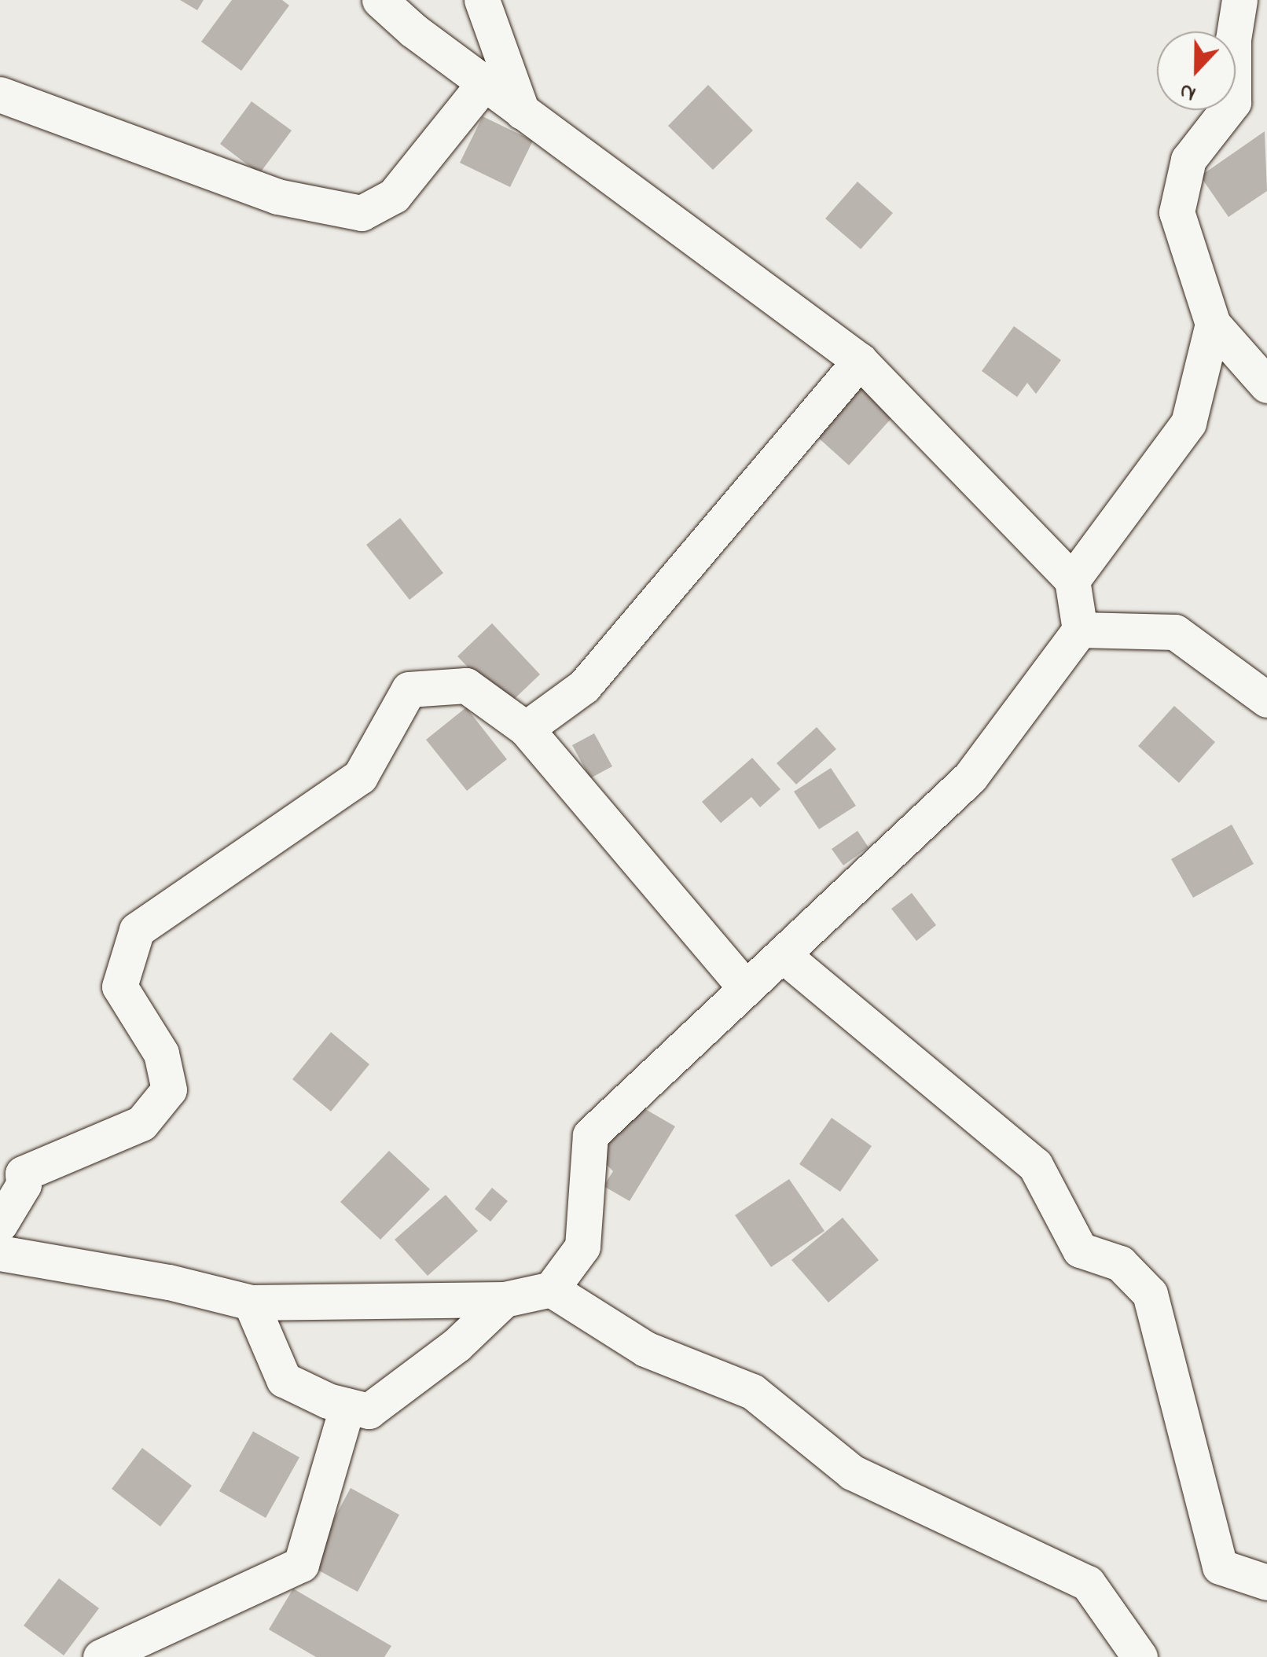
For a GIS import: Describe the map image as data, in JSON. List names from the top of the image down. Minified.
{"north":"bottom"}
